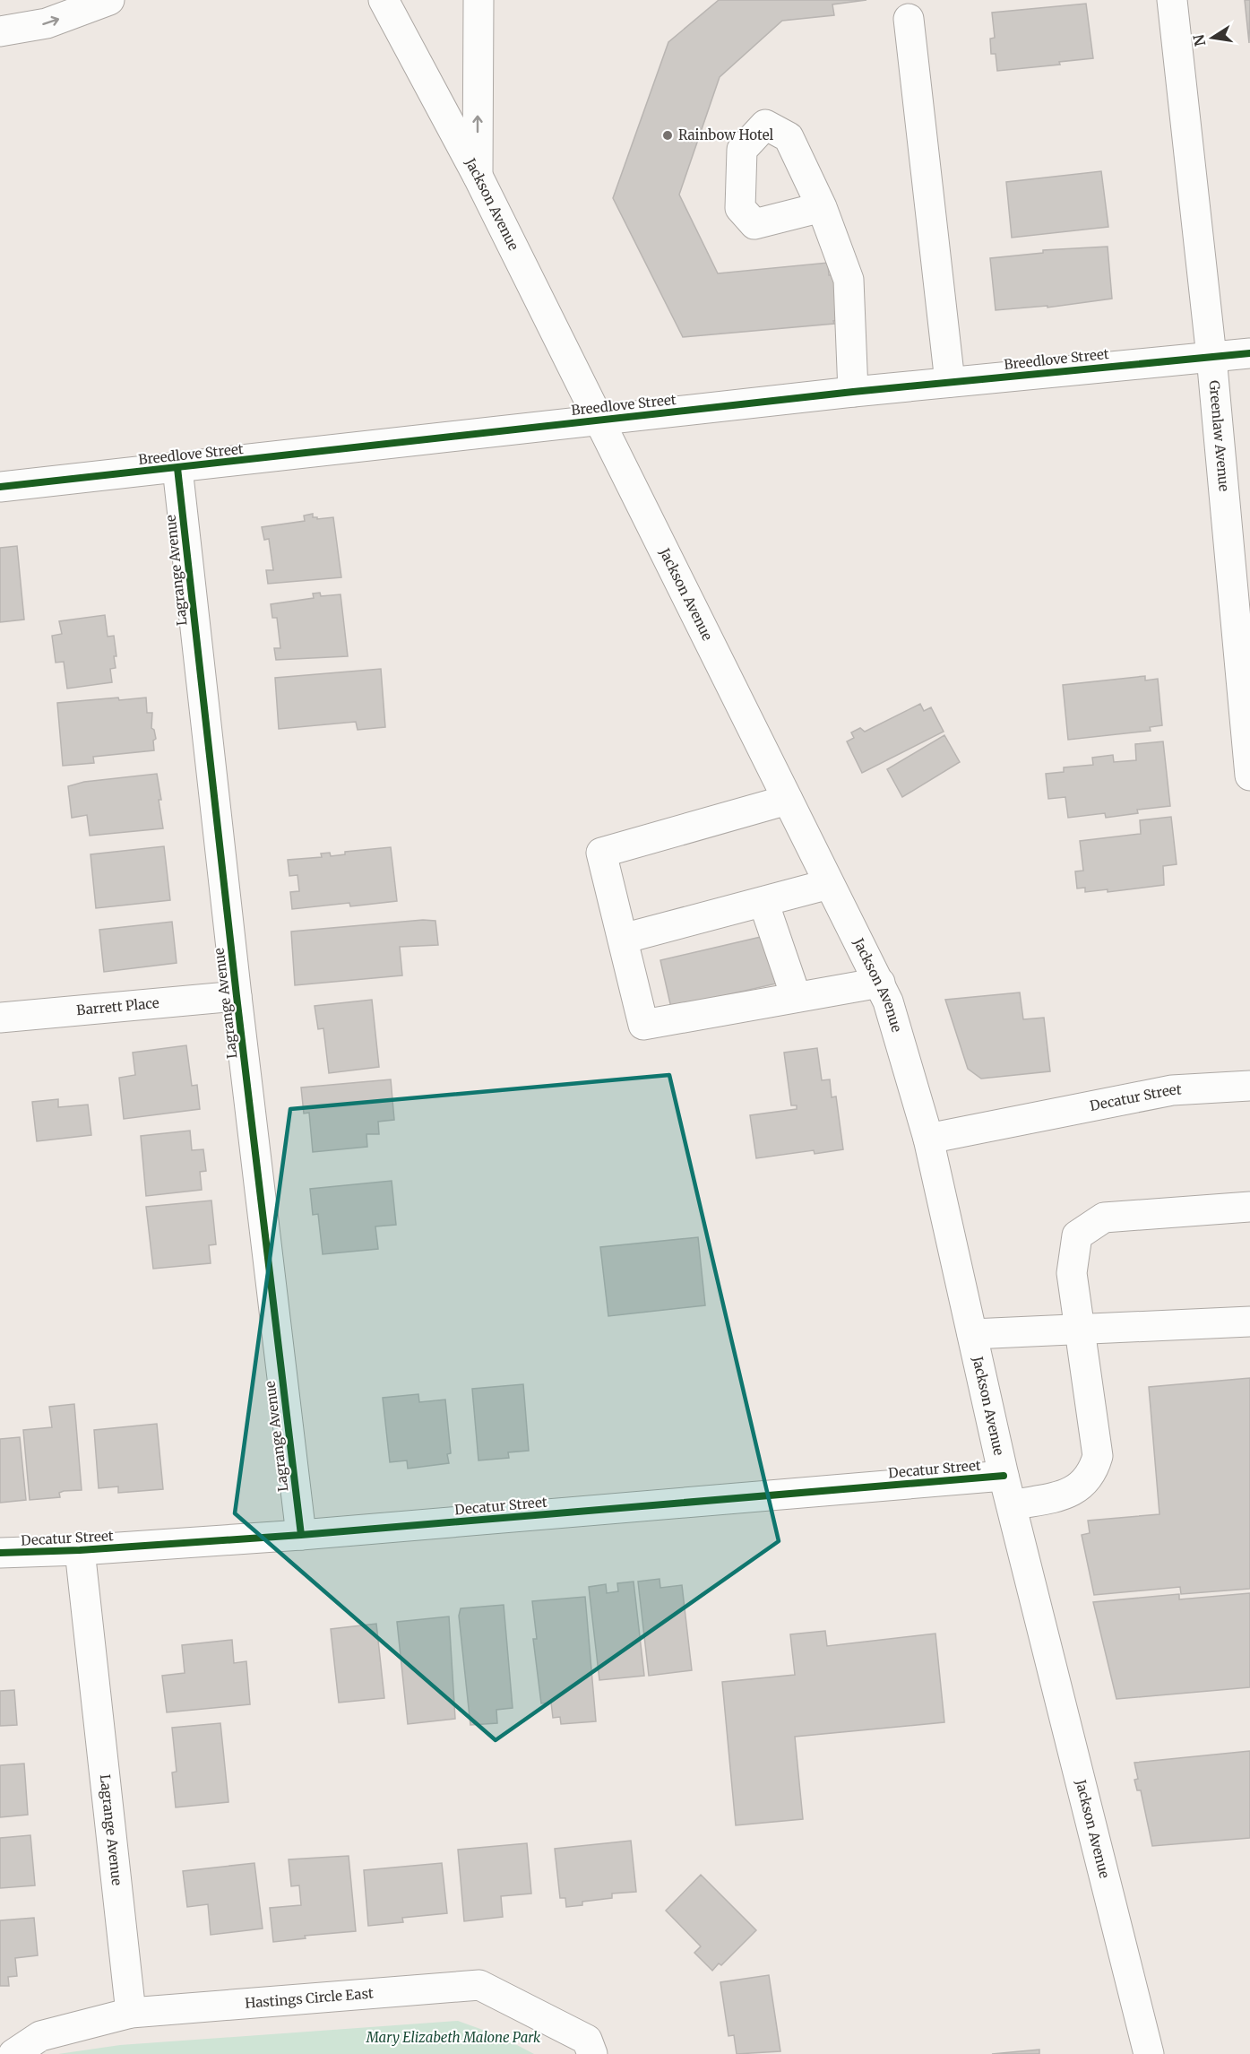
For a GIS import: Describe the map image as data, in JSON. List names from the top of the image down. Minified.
{"streets":{"main road":["Jackson Avenue","Breedlove Street","Greenlaw Avenue","Lagrange Avenue","Barrett Place","Decatur Street","Hastings Circle East"]},"crossings":[["Jackson Avenue","Breedlove Street"],["Jackson Avenue","Decatur Street"],["Breedlove Street","Greenlaw Avenue"],["Breedlove Street","Lagrange Avenue"],["Lagrange Avenue","Barrett Place"],["Lagrange Avenue","Decatur Street"],["Lagrange Avenue","Hastings Circle East"]],"parks":["Mary Elizabeth Malone Park"],"places":["Rainbow Hotel"],"north":"left"}
